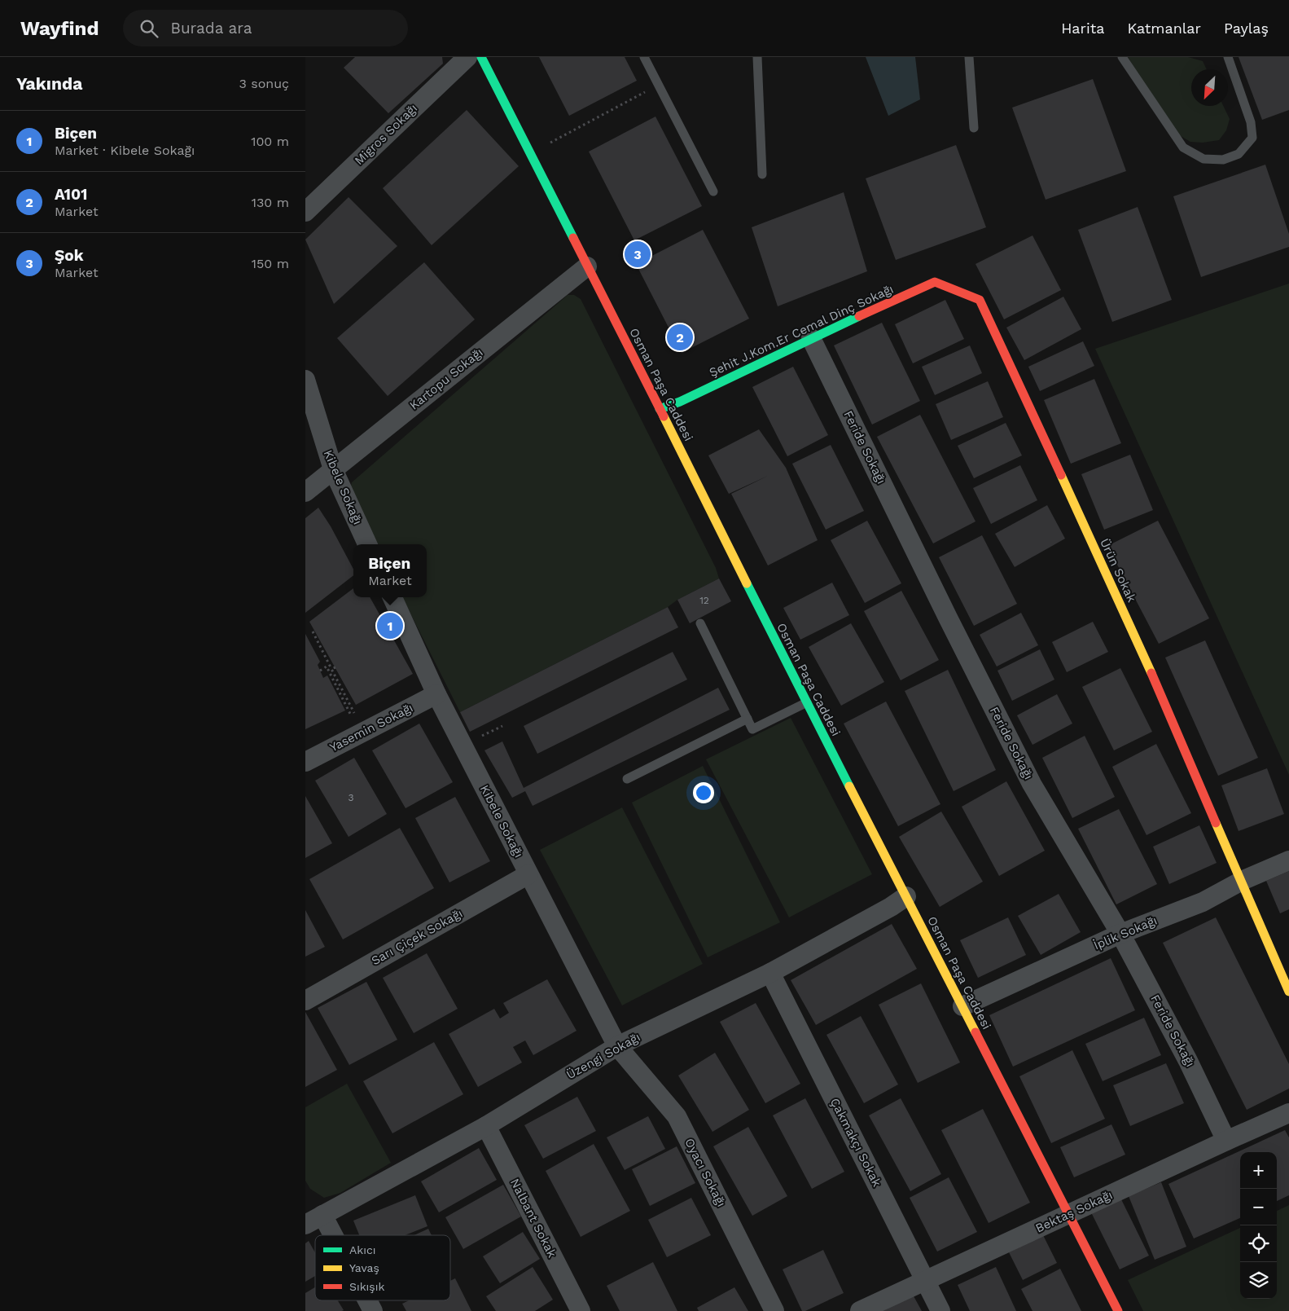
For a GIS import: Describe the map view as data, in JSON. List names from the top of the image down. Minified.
{"streets":{"main road":["Şehit J.Kom.Er Cemal Dinç Sokağı","Osman Paşa Caddesi","Ürün Sokak"],"street":["Migros Sokağı","Kartopu Sokağı","Feride Sokağı","Kibele Sokağı","Yasemin Sokağı","İplik Sokağı","Sarı Çiçek Sokağı","Üzengi Sokağı","Çakmakçı Sokak","Oyacı Sokağı","Bektaş Sokağı","Nalbant Sokak"]},"crossings":[["Şehit J.Kom.Er Cemal Dinç Sokağı","Osman Paşa Caddesi"],["Şehit J.Kom.Er Cemal Dinç Sokağı","Feride Sokağı"],["Şehit J.Kom.Er Cemal Dinç Sokağı","Ürün Sokak"],["Kartopu Sokağı","Osman Paşa Caddesi"],["Kartopu Sokağı","Kibele Sokağı"],["Osman Paşa Caddesi","İplik Sokağı"],["Osman Paşa Caddesi","Üzengi Sokağı"],["Osman Paşa Caddesi","Bektaş Sokağı"],["Feride Sokağı","İplik Sokağı"],["Feride Sokağı","Bektaş Sokağı"],["Kibele Sokağı","Yasemin Sokağı"],["Kibele Sokağı","Sarı Çiçek Sokağı"],["Kibele Sokağı","Üzengi Sokağı"],["Kibele Sokağı","Oyacı Sokağı"],["Ürün Sokak","İplik Sokağı"],["Üzengi Sokağı","Çakmakçı Sokak"],["Üzengi Sokağı","Oyacı Sokağı"],["Üzengi Sokağı","Nalbant Sokak"],["Çakmakçı Sokak","Bektaş Sokağı"]],"house_numbers":["12","3"],"legend":["Akıcı","Yavaş","Sıkışık"],"north":"bottom left","page":{"header":"Wayfind","search":"Burada ara","nav":["Harita","Katmanlar","Paylaş"],"heading":["Yakında","3 sonuç"],"list":[{"mark":"1","name":"Biçen","note":"Market · Kibele Sokağı","value":"100 m"},{"mark":"2","name":"A101","note":"Market","value":"130 m"},{"mark":"3","name":"Şok","note":"Market","value":"150 m"}],"pins":["3","2","1"],"popup":["Biçen","Market"],"map_buttons":["+","−"]}}
